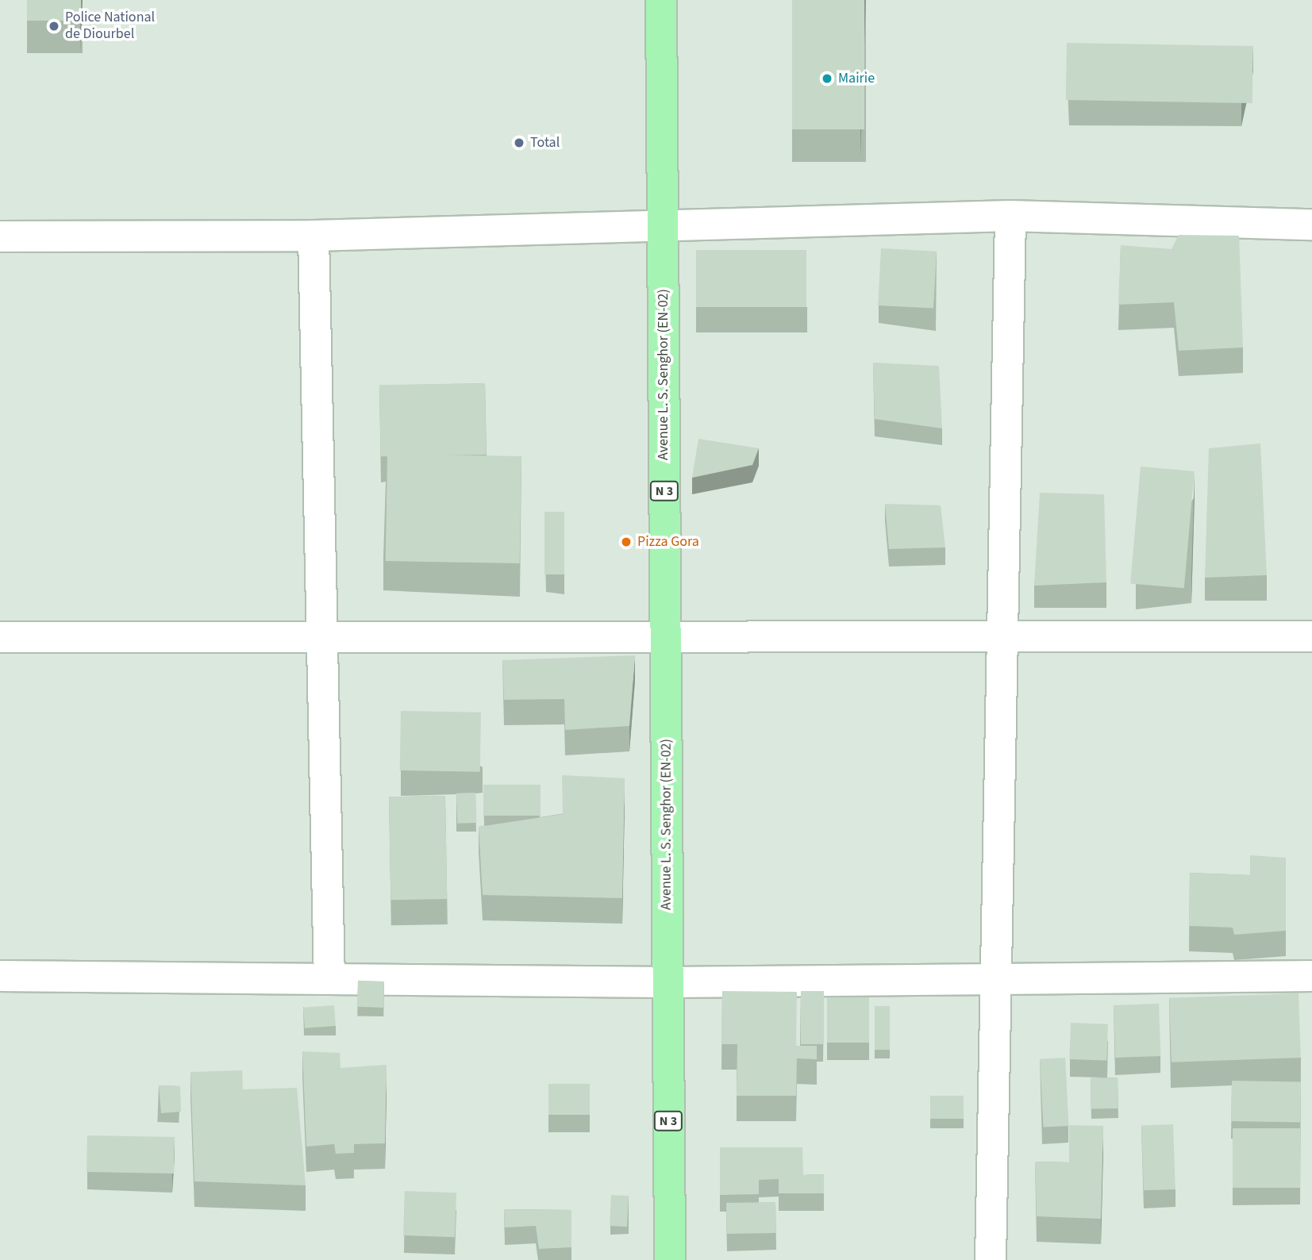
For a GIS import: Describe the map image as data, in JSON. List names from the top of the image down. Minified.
{"streets":{"main road":["Avenue L. S. Senghor (EN-02)","N 3"]},"crossings":[["Avenue L. S. Senghor (EN-02)","N 3"]],"places":["Police National de Diourbel","Mairie","Total","Pizza Gora"]}
